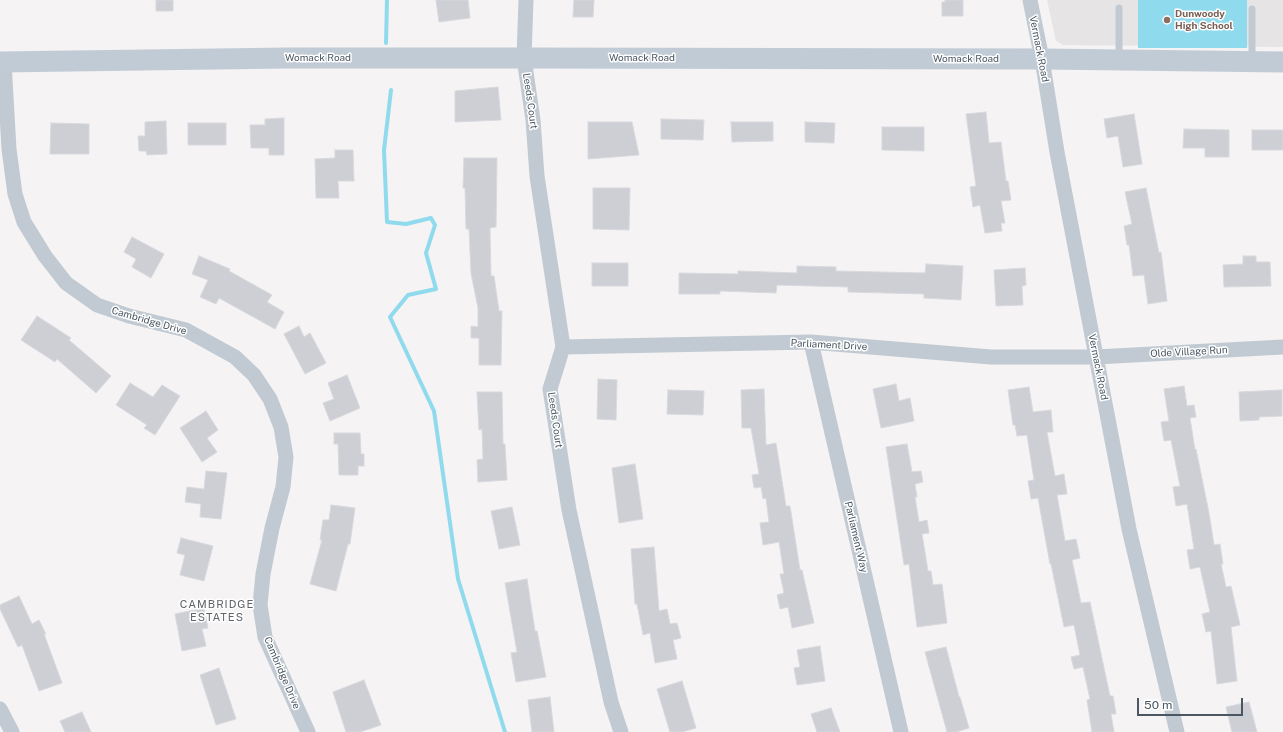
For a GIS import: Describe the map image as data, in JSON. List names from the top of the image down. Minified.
{"streets":{"street":["Vermack Road","Womack Road","Leeds Court","Cambridge Drive","Parliament Drive","Olde Village Run","Parliament Way"]},"crossings":[["Vermack Road","Womack Road"],["Vermack Road","Parliament Drive"],["Vermack Road","Olde Village Run"],["Womack Road","Leeds Court"],["Womack Road","Cambridge Drive"],["Leeds Court","Parliament Drive"],["Parliament Drive","Olde Village Run"],["Parliament Drive","Parliament Way"]],"districts":["CAMBRIDGE ESTATES"],"places":["Dunwoody High School"],"scale_bar":"50 m"}
